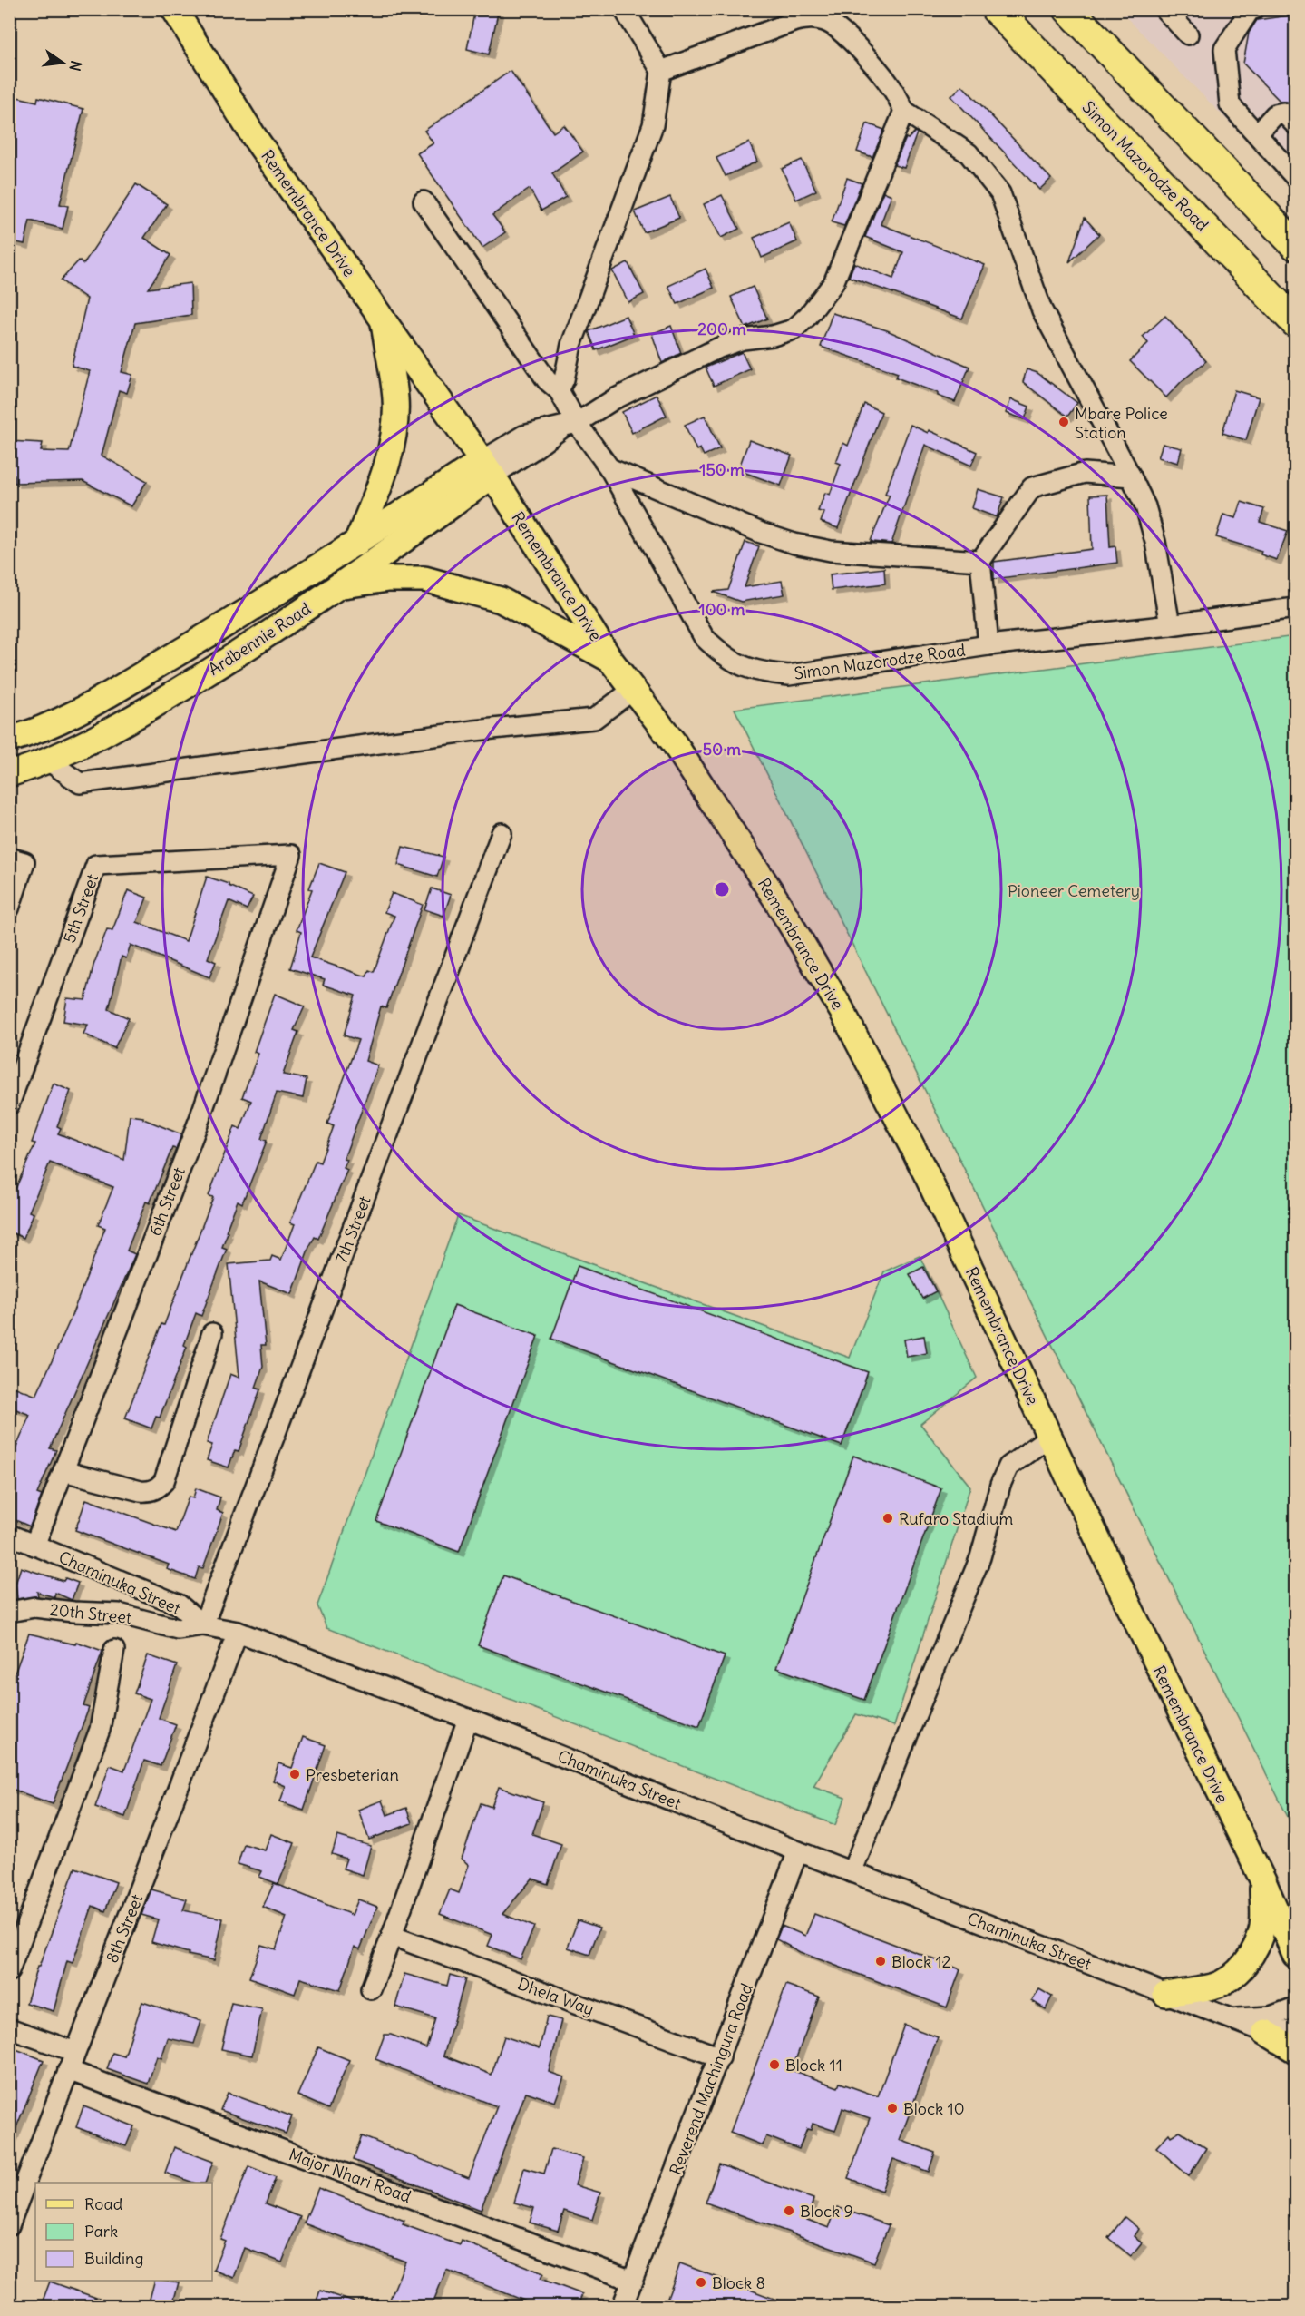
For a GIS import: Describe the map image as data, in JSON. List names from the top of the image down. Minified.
{"streets":{"highway":["Simon Mazorodze Road"],"main road":["Remembrance Drive","Ardbennie Road"],"street":["5th Street","6th Street","7th Street","Chaminuka Street","20th Street","8th Street","Dhela Way","Reverend Machingura Road","Major Nhari Road"]},"crossings":[["Remembrance Drive","Ardbennie Road"],["5th Street","6th Street"],["6th Street","Chaminuka Street"],["7th Street","Chaminuka Street"],["7th Street","20th Street"],["Chaminuka Street","20th Street"],["Chaminuka Street","8th Street"],["Chaminuka Street","Reverend Machingura Road"],["8th Street","Major Nhari Road"],["Dhela Way","Reverend Machingura Road"],["Reverend Machingura Road","Major Nhari Road"]],"parks":["Pioneer Cemetery"],"places":["Mbare Police Station","Rufaro Stadium","Presbeterian","Block 12","Block 11","Block 10","Block 9","Block 8"],"legend":["Road","Park","Building"],"north":"right","rings":["200 m","150 m","100 m","50 m"]}
